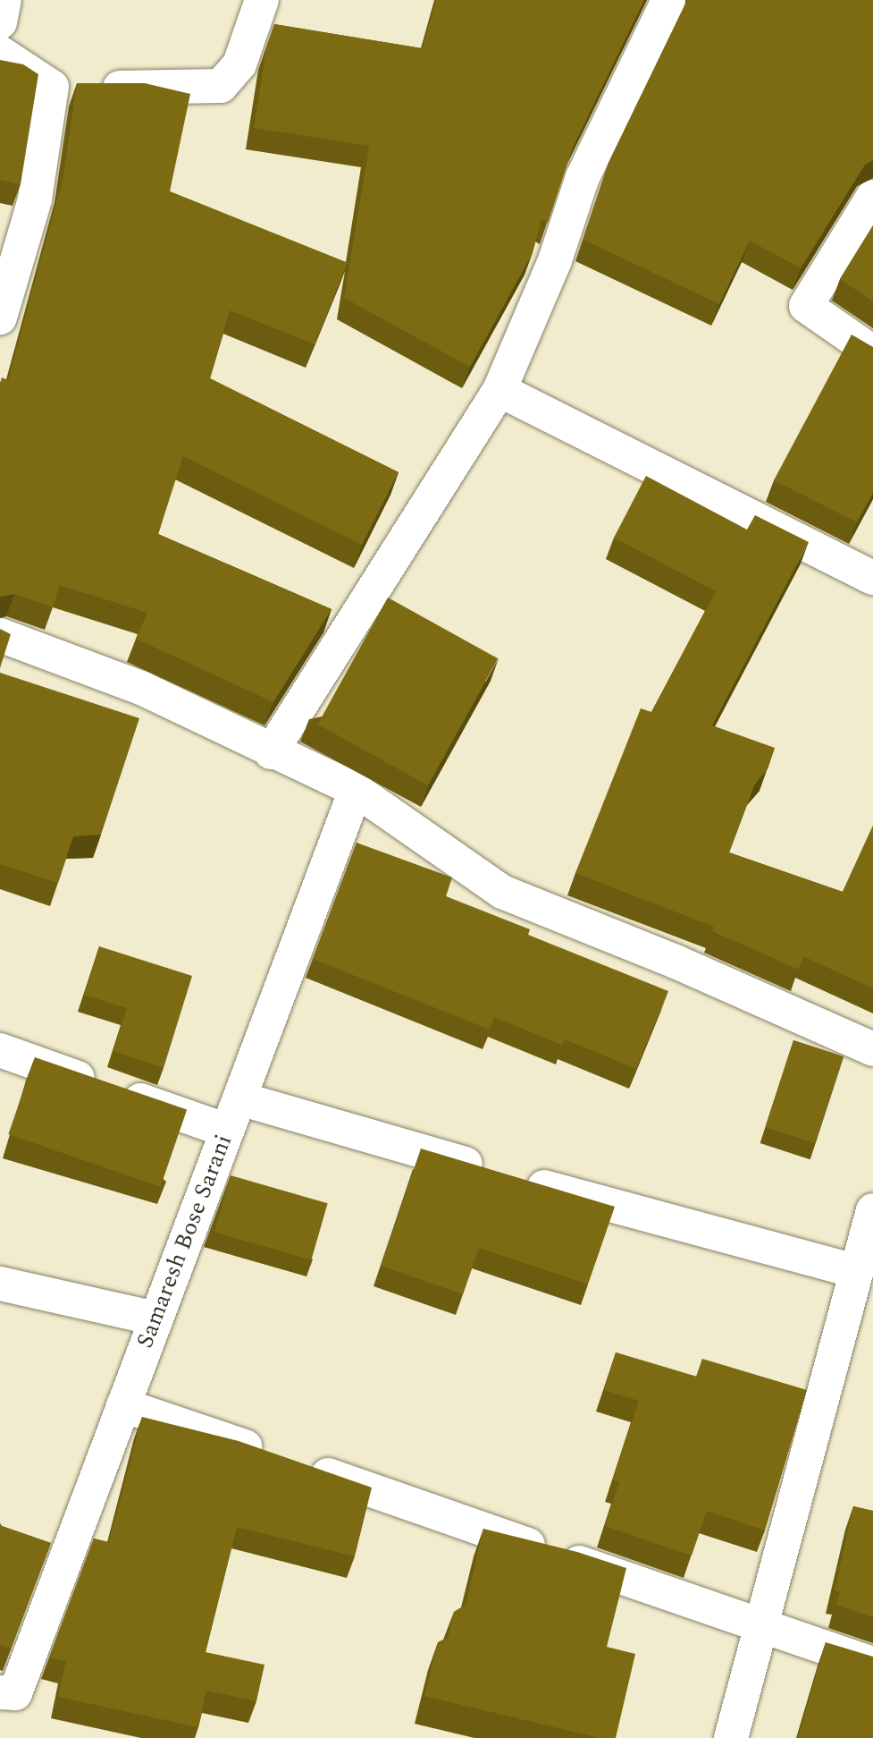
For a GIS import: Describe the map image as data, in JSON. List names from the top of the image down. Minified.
{"streets":{"street":["Samaresh Bose Sarani"]}}
